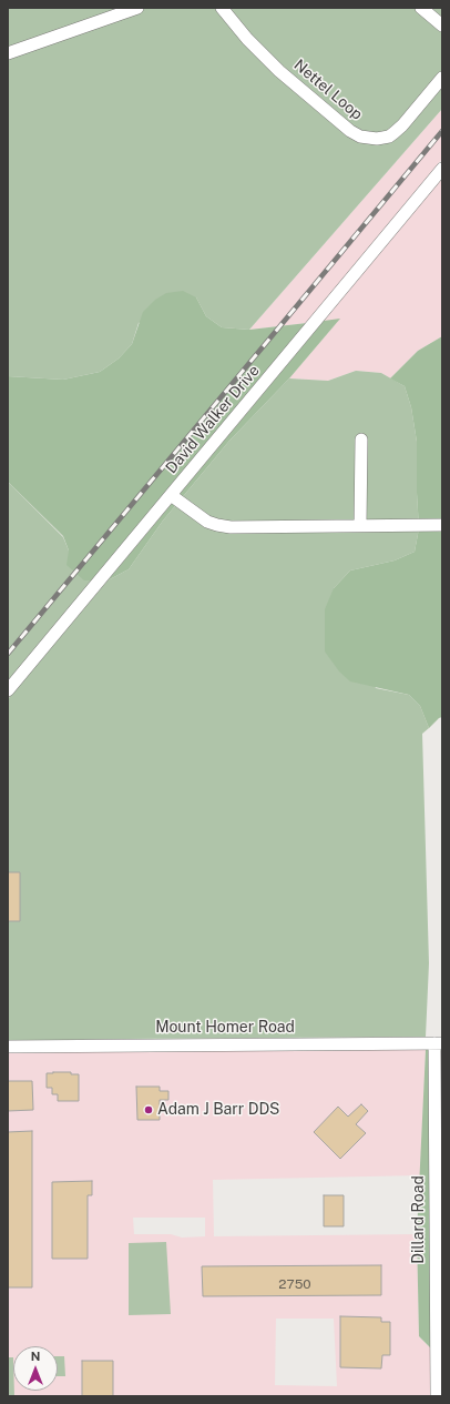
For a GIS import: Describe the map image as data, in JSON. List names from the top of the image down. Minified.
{"streets":{"street":["Nettel Loop","David Walker Drive","Mount Homer Road","Dillard Road"]},"crossings":[["Mount Homer Road","Dillard Road"]],"places":["Adam J Barr DDS"],"house_numbers":["2750"],"north":"top"}
